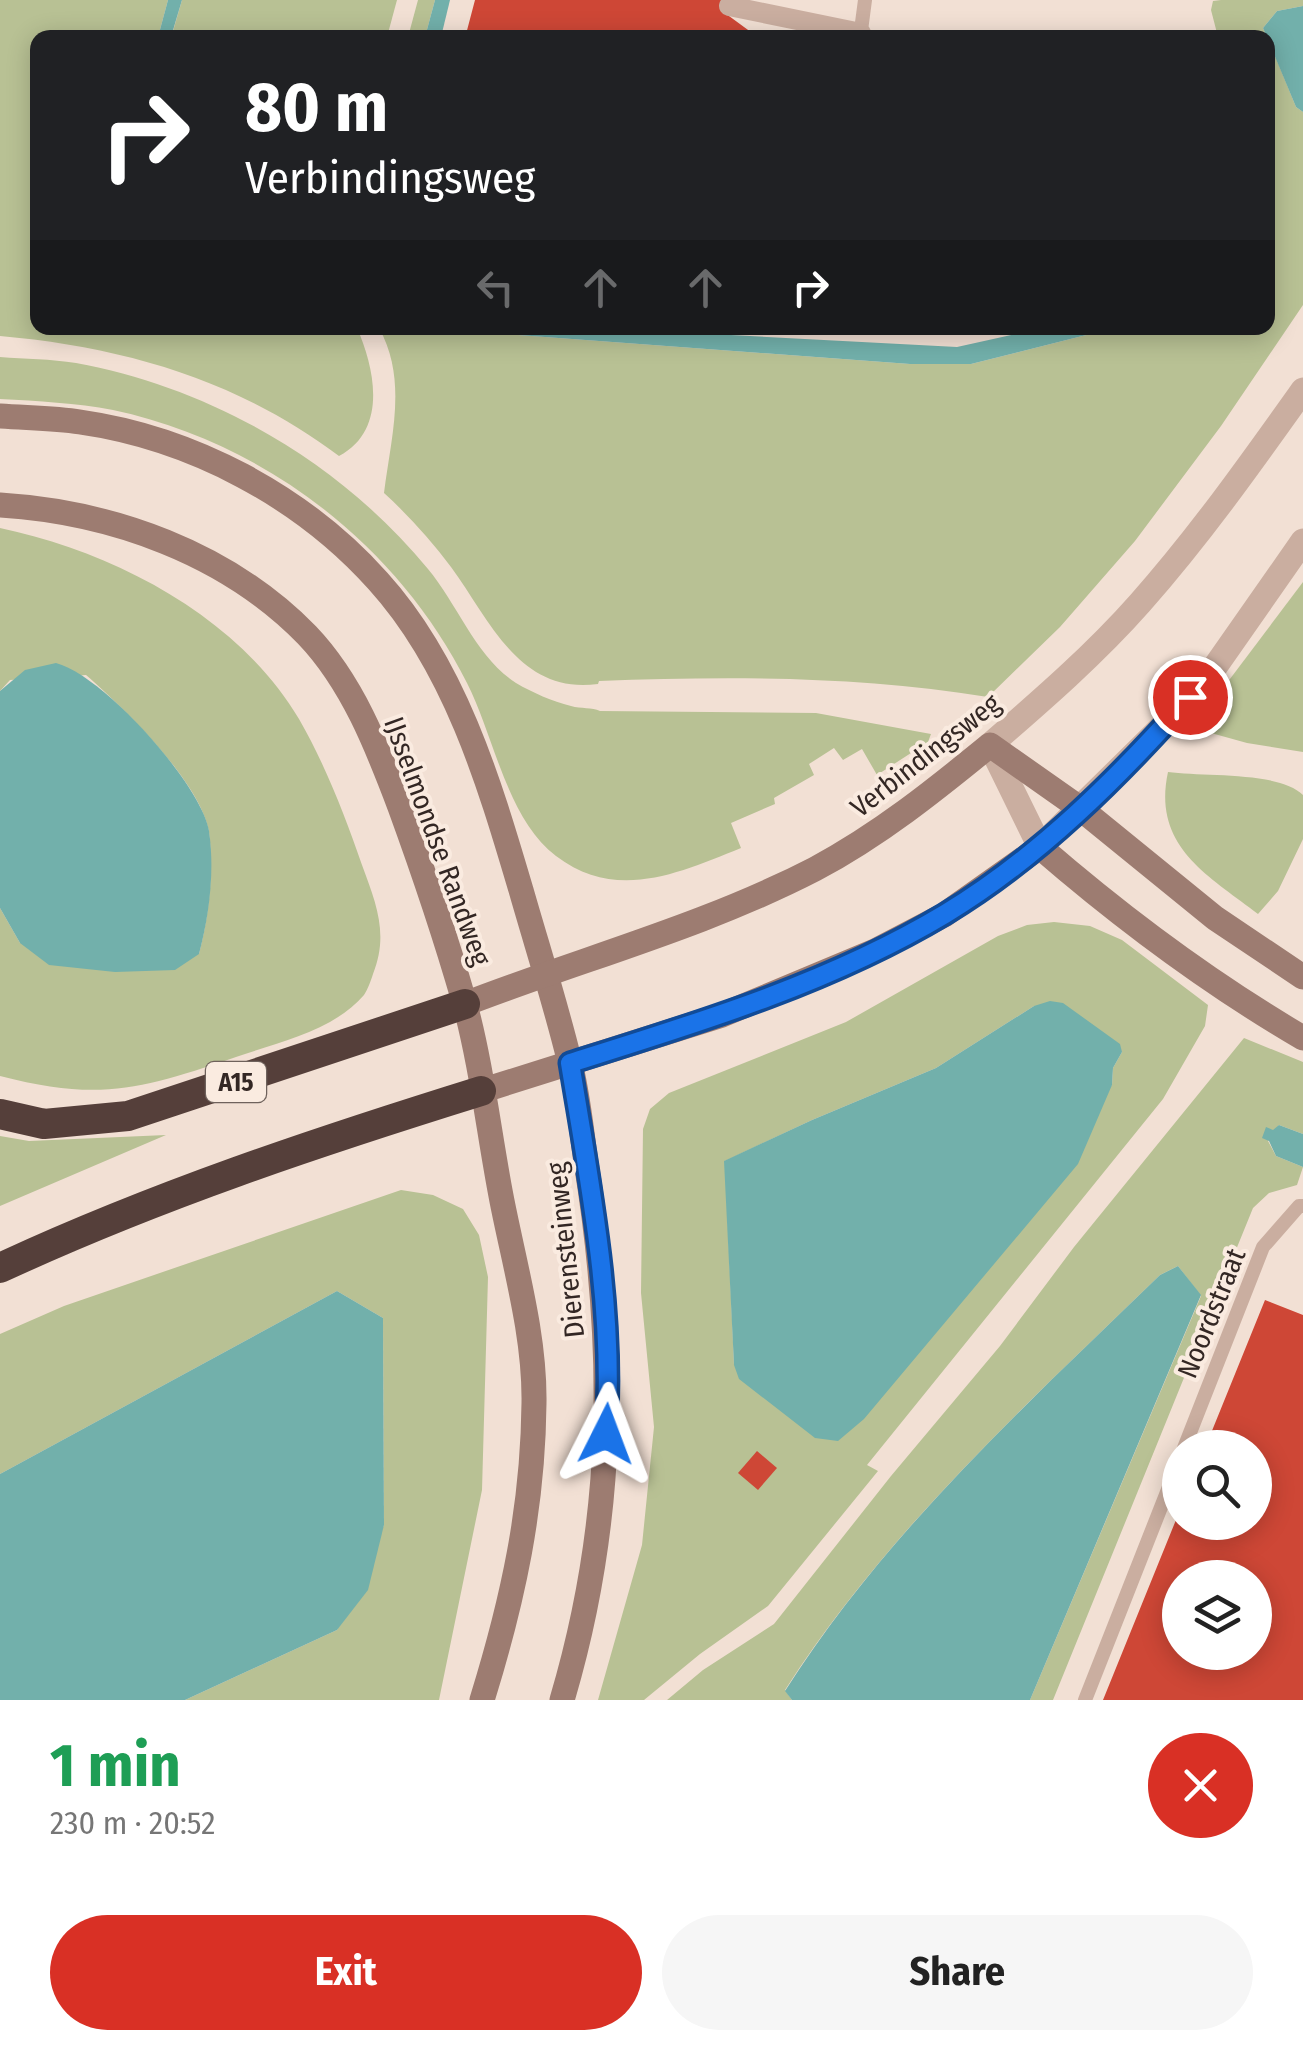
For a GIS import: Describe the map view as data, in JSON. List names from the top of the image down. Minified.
{"streets":{"highway":["A15"],"main road":["Verbindingsweg","IJsselmondse Randweg","Dierensteinweg"],"lane":["Noordstraat"]},"crossings":[["Verbindingsweg","IJsselmondse Randweg"],["Verbindingsweg","A15"],["Verbindingsweg","Dierensteinweg"],["IJsselmondse Randweg","A15"],["IJsselmondse Randweg","Dierensteinweg"],["A15","Dierensteinweg"]],"page":{"turn":["80 m","Verbindingsweg"],"heading":["1 min","230 m · 20:52"],"buttons":["Exit","Share"]}}
